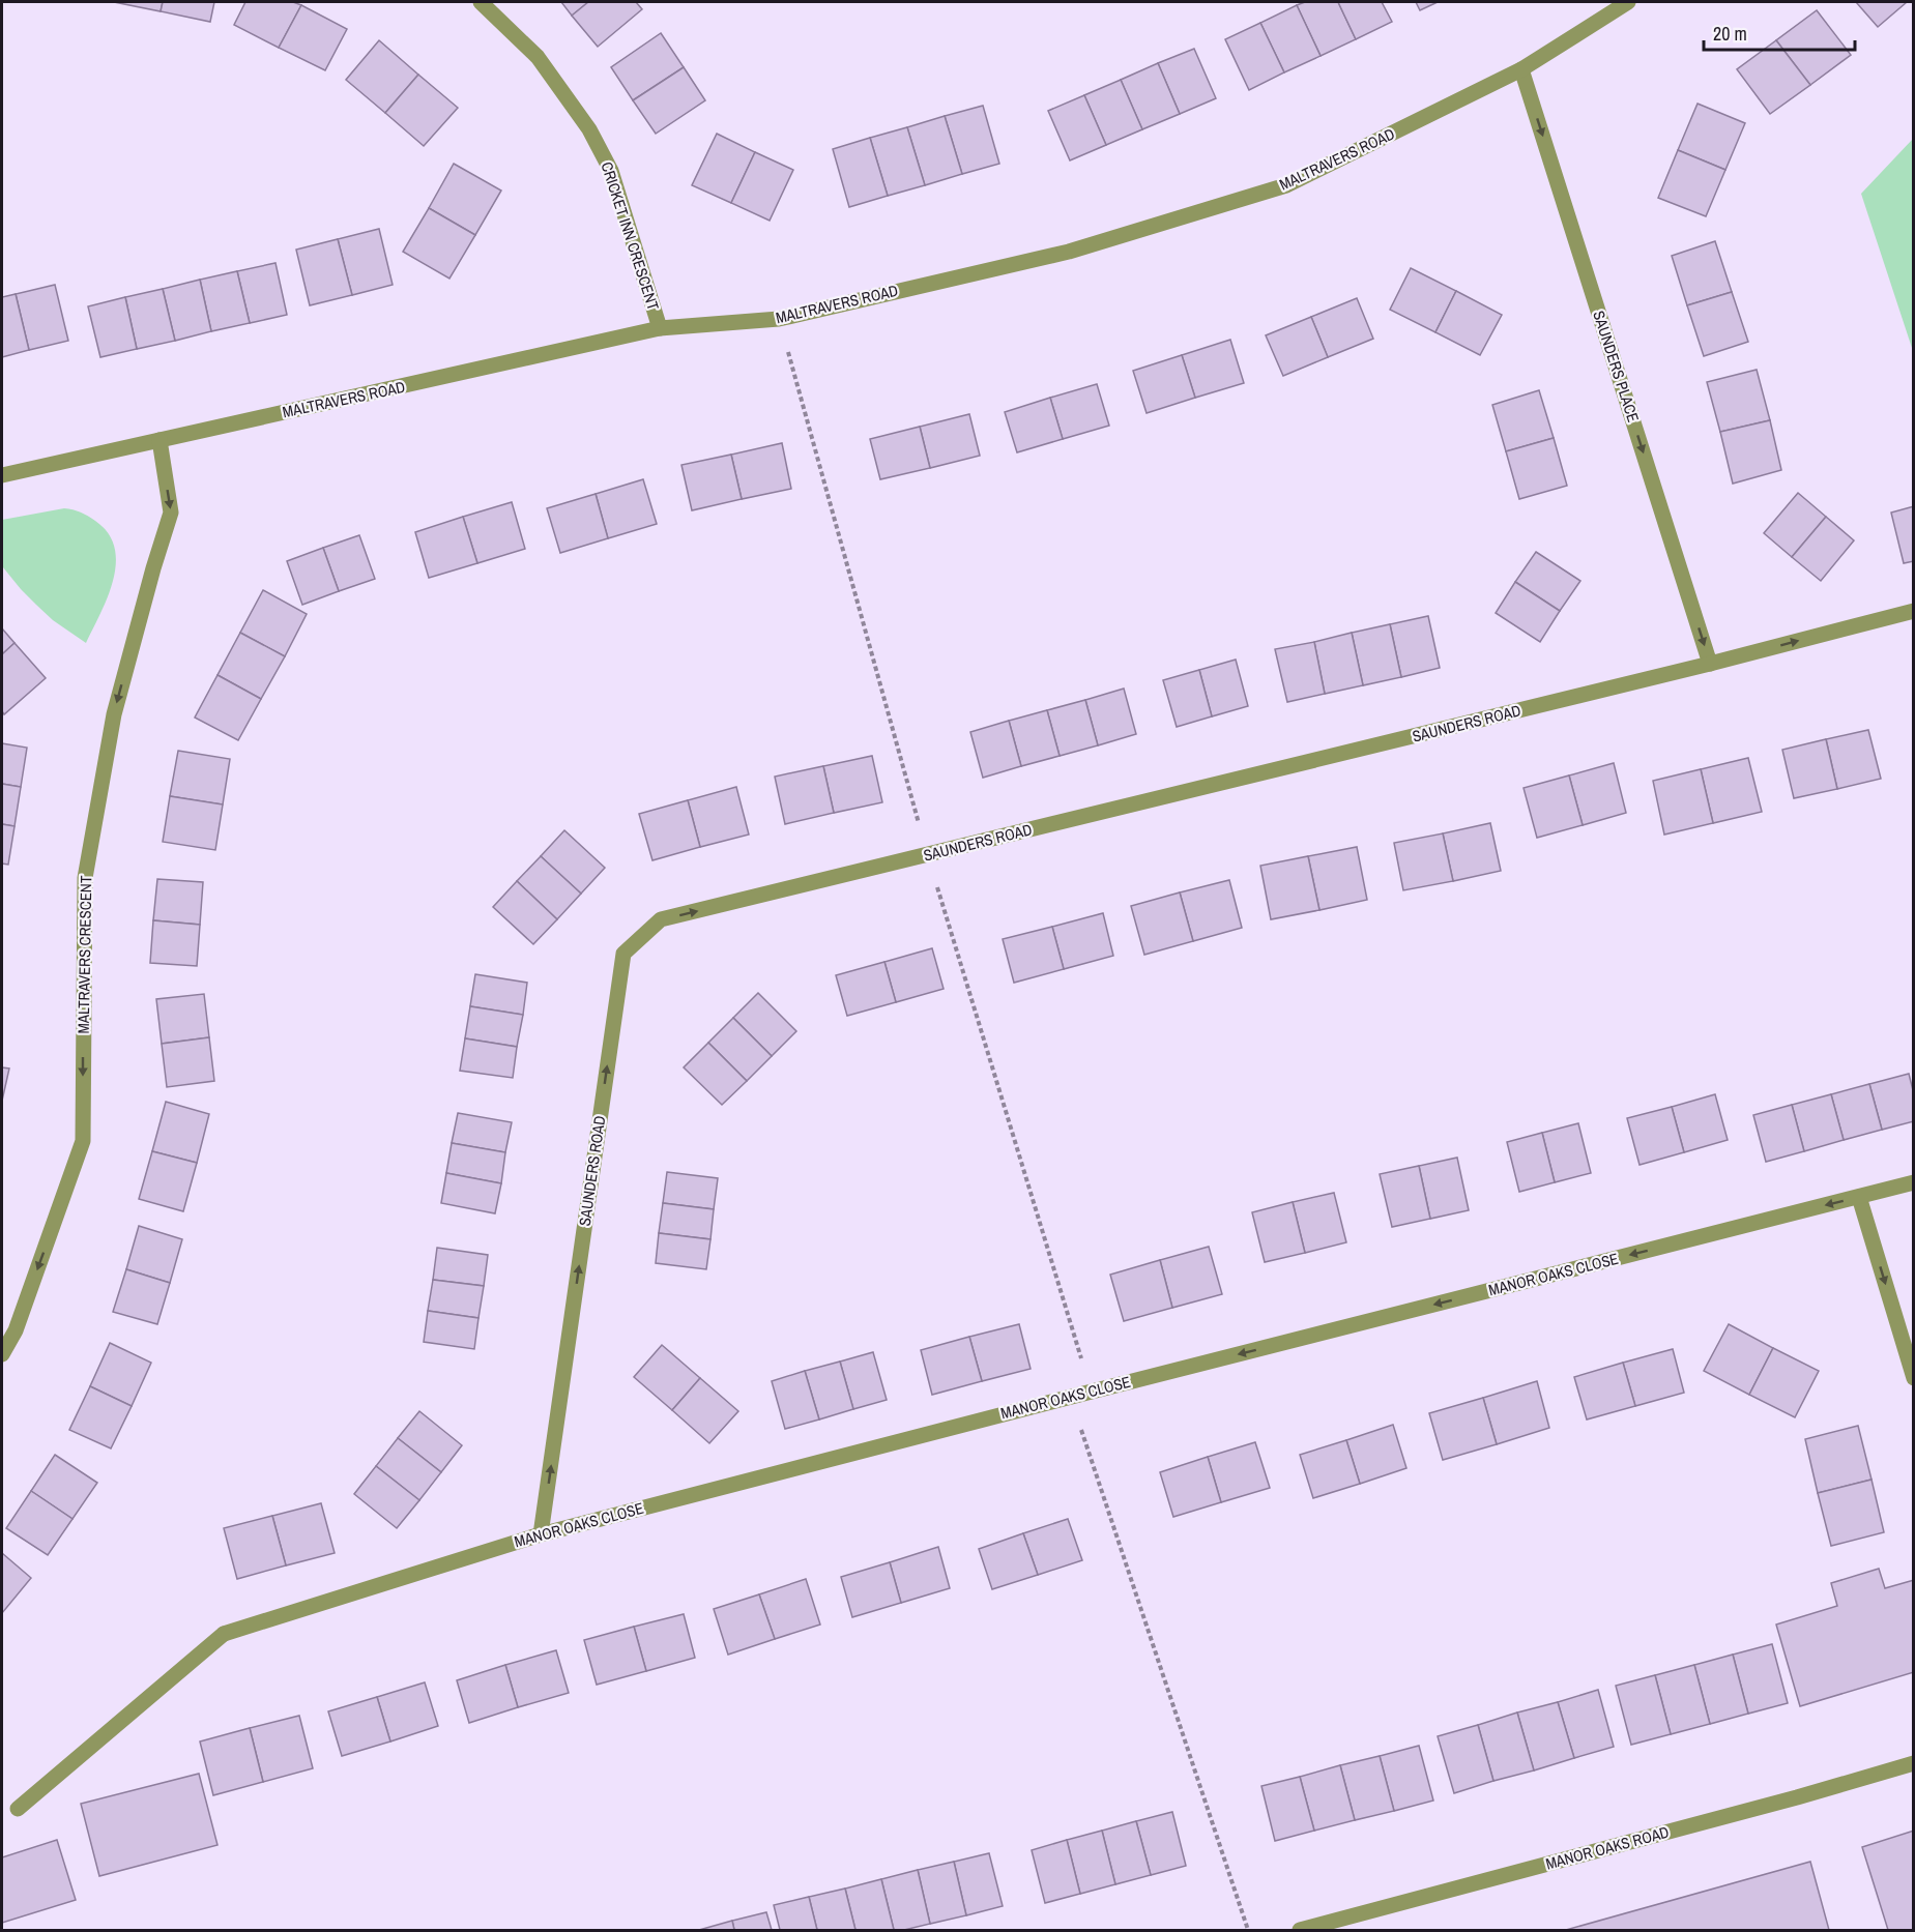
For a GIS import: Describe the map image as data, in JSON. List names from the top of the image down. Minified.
{"streets":{"street":["MALTRAVERS ROAD","CRICKET INN CRESCENT","SAUNDERS PLACE","SAUNDERS ROAD","MALTRAVERS CRESCENT","MANOR OAKS CLOSE","MANOR OAKS ROAD"]},"crossings":[["MALTRAVERS ROAD","CRICKET INN CRESCENT"],["MALTRAVERS ROAD","SAUNDERS PLACE"],["MALTRAVERS ROAD","MALTRAVERS CRESCENT"],["SAUNDERS PLACE","SAUNDERS ROAD"],["SAUNDERS ROAD","MANOR OAKS CLOSE"]],"one_way":["SAUNDERS PLACE","SAUNDERS ROAD","MALTRAVERS CRESCENT","MANOR OAKS CLOSE"],"scale_bar":"20 m"}
